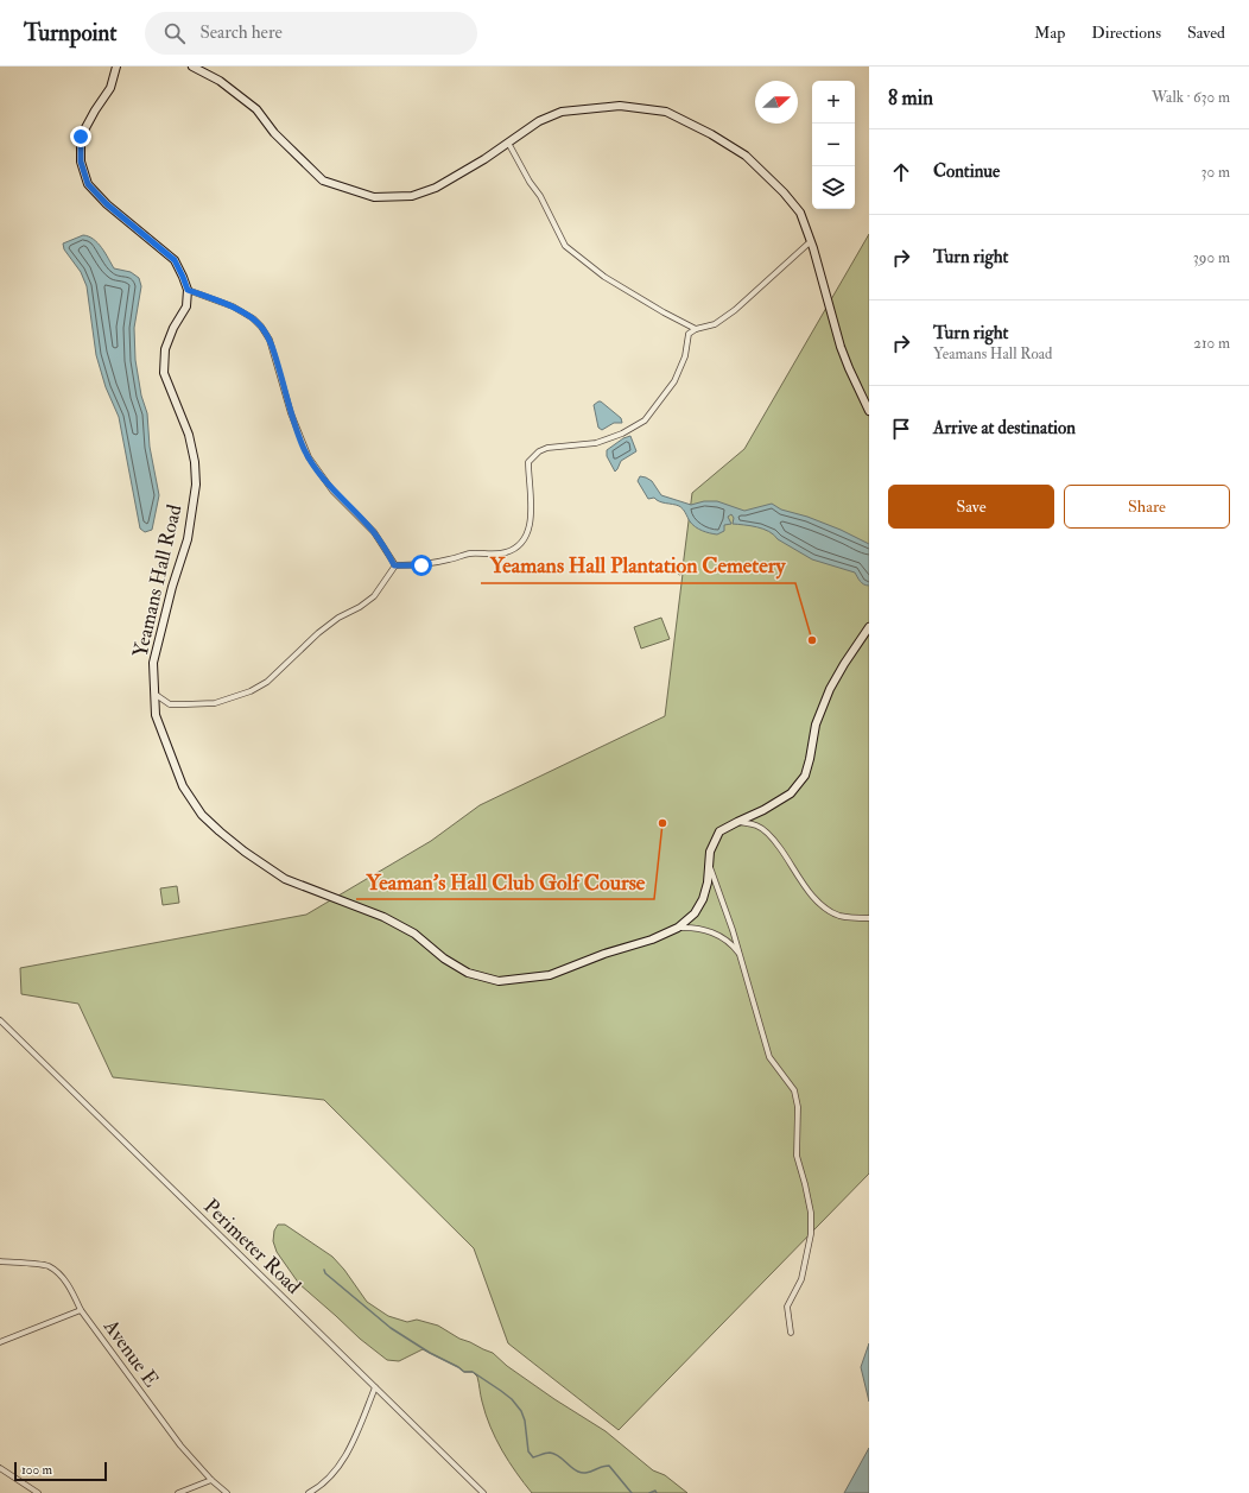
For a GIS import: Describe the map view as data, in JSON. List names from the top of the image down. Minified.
{"streets":{"street":["Yeamans Hall Road","Perimeter Road","Avenue E"]},"places":["Yeamans Hall Plantation Cemetery","Yeaman's Hall Club Golf Course"],"scale_bar":"100 m","north":"right","page":{"header":"Turnpoint","search":"Search here","nav":["Map","Directions","Saved"],"heading":["8 min","Walk · 630 m"],"map_buttons":["+","−"],"list":[["Continue","30 m"],["Turn right","390 m"],["Turn right","Yeamans Hall Road","210 m"],"Arrive at destination"],"buttons":["Save","Share"],"scale":"100 m"}}
